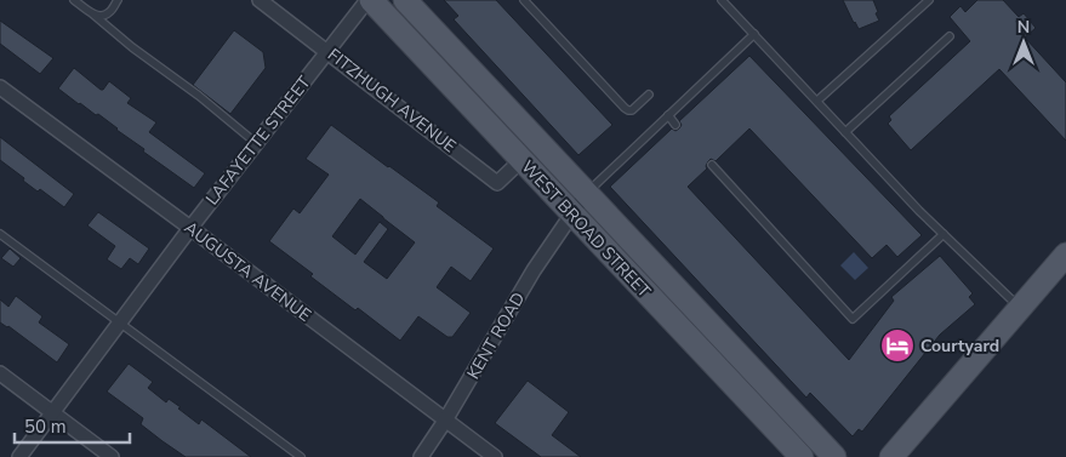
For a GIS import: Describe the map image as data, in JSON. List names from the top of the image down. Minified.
{"streets":{"main road":["WEST BROAD STREET"],"street":["FITZHUGH AVENUE","LAFAYETTE STREET","AUGUSTA AVENUE","KENT ROAD"]},"crossings":[["FITZHUGH AVENUE","LAFAYETTE STREET"],["FITZHUGH AVENUE","WEST BROAD STREET"],["LAFAYETTE STREET","WEST BROAD STREET"],["LAFAYETTE STREET","AUGUSTA AVENUE"],["WEST BROAD STREET","KENT ROAD"],["AUGUSTA AVENUE","KENT ROAD"]],"places":{"hotel":["Courtyard"]},"scale_bar":"50 m","north":"top"}
